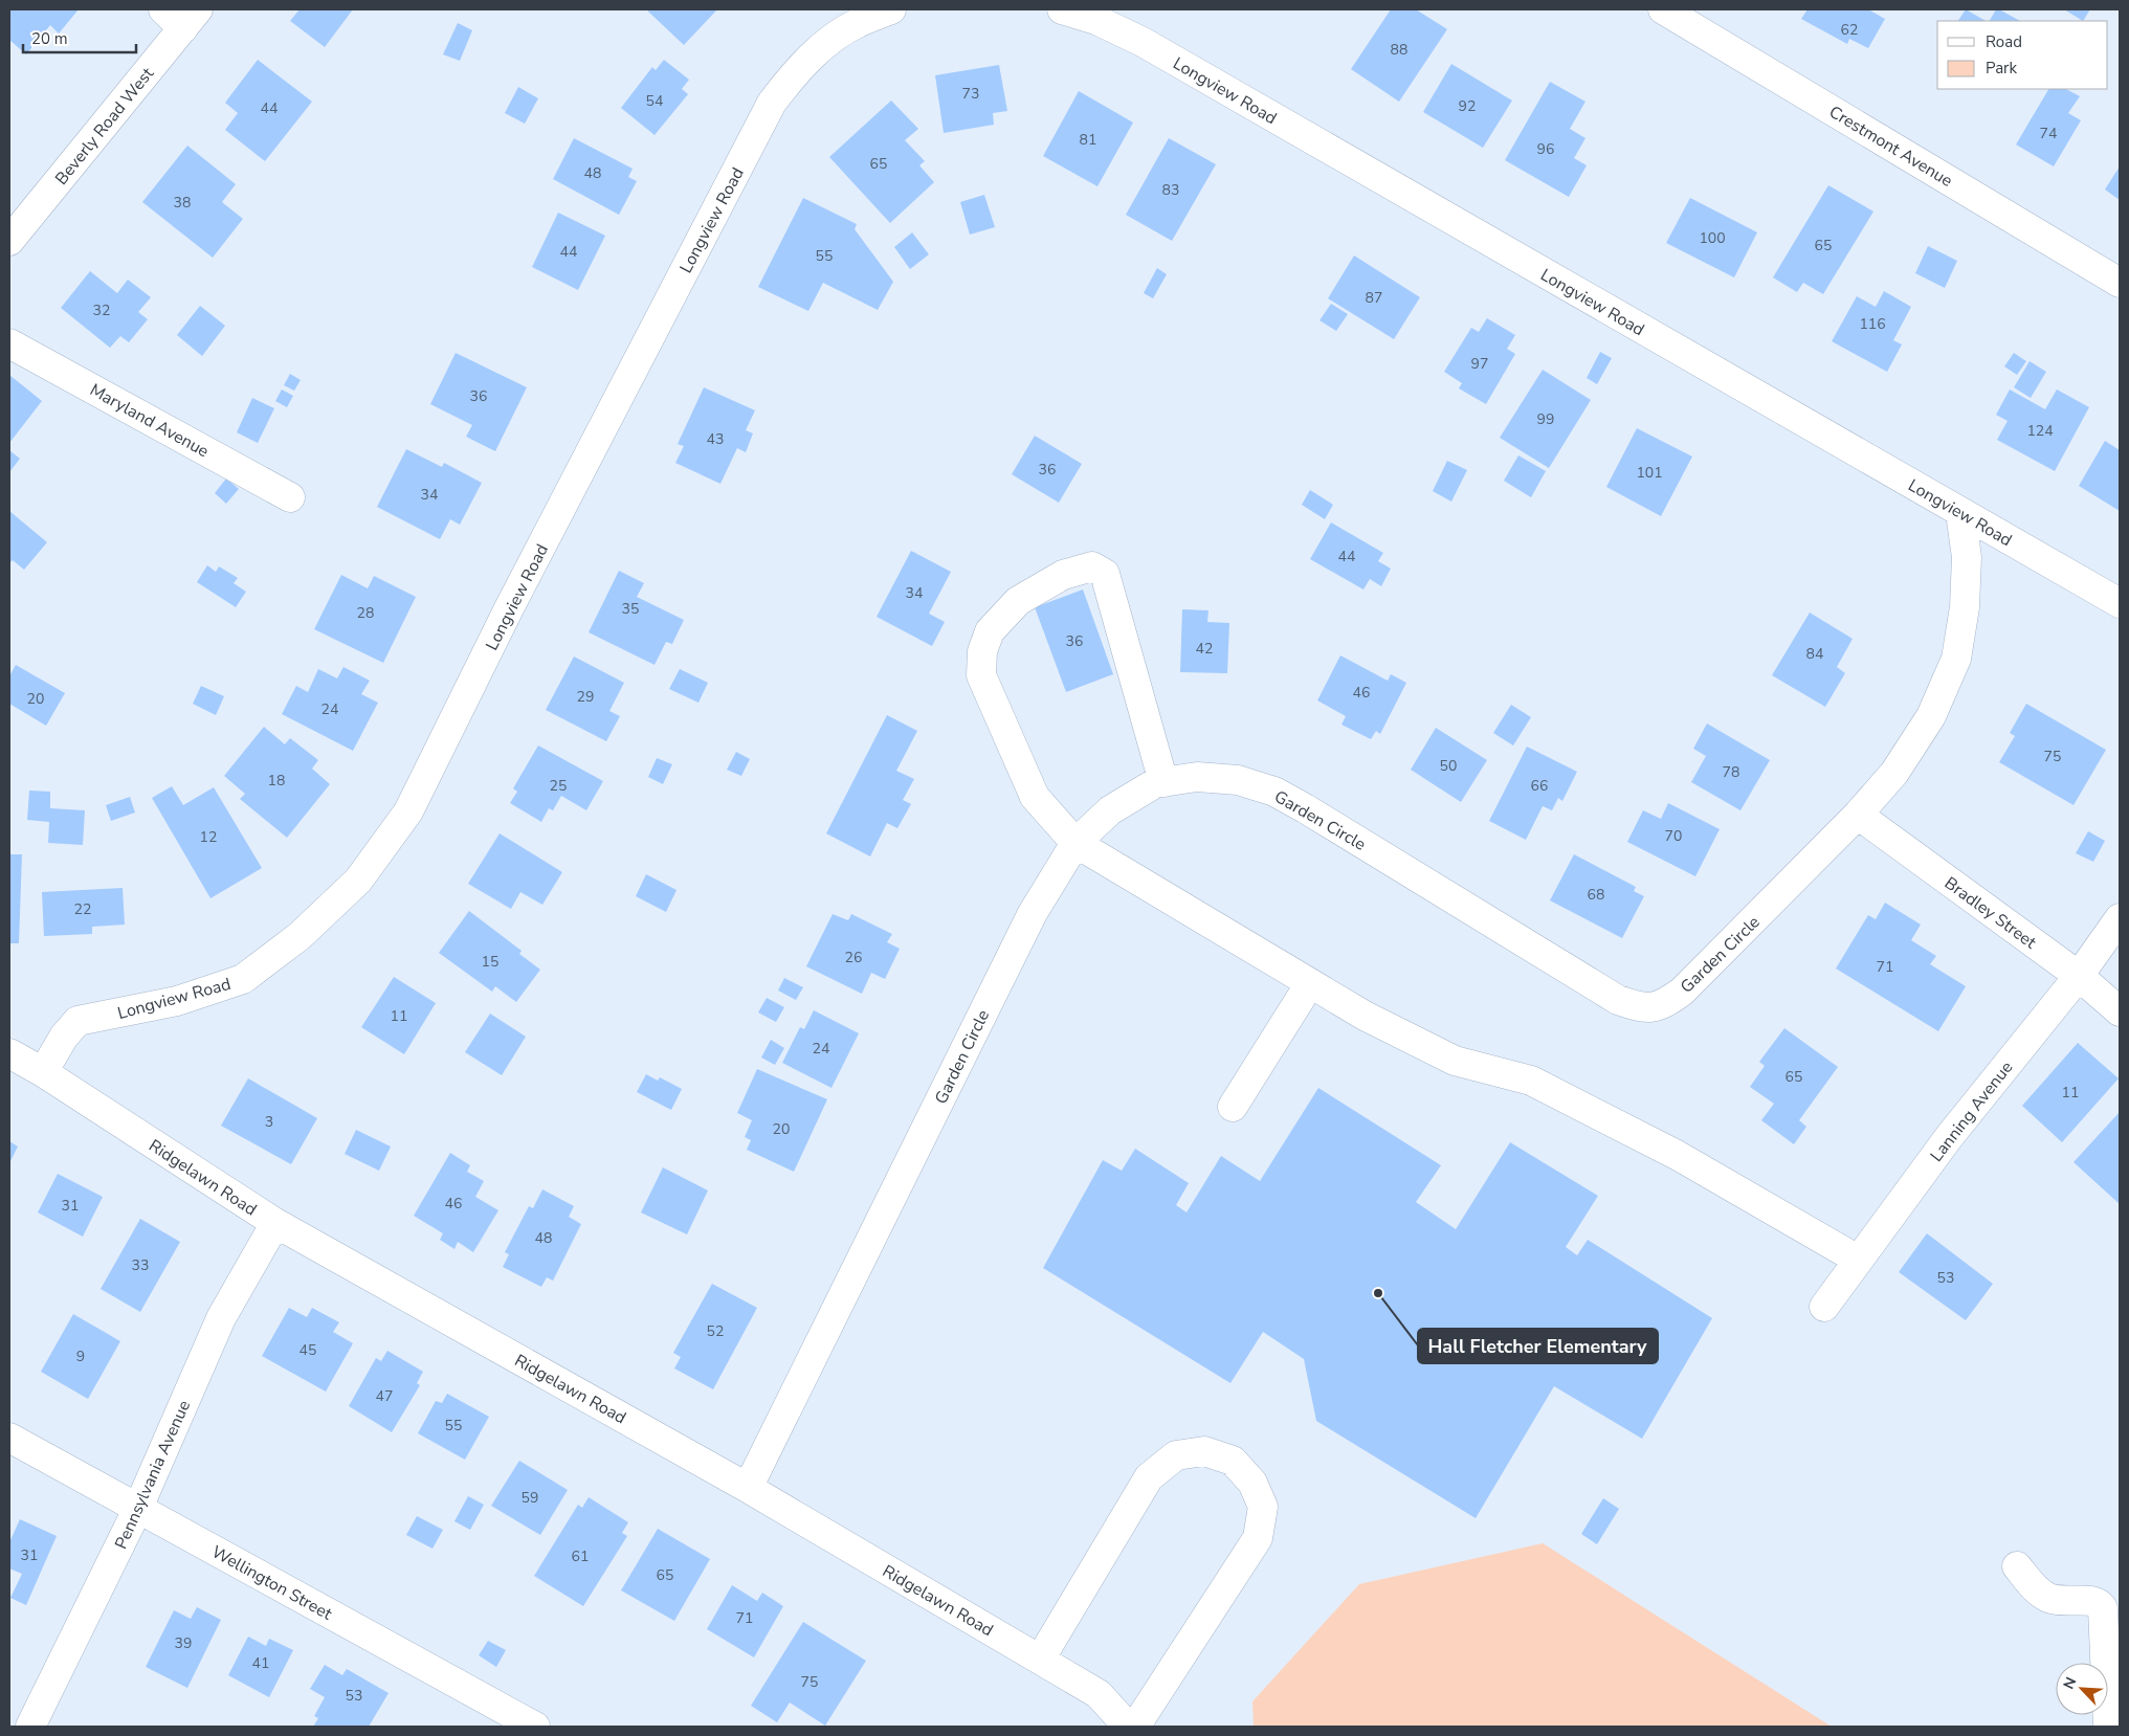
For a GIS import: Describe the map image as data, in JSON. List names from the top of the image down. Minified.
{"streets":{"street":["Longview Road","Beverly Road West","Crestmont Avenue","Maryland Avenue","Garden Circle","Bradley Street","Lanning Avenue","Ridgelawn Road","Pennsylvania Avenue","Wellington Street"]},"crossings":[["Longview Road","Garden Circle"],["Longview Road","Ridgelawn Road"],["Garden Circle","Bradley Street"],["Garden Circle","Ridgelawn Road"],["Bradley Street","Lanning Avenue"],["Ridgelawn Road","Pennsylvania Avenue"],["Pennsylvania Avenue","Wellington Street"]],"places":["Hall Fletcher Elementary"],"house_numbers":["62","88","73","54","92","44","74","81","96","65","48","83","38","100","65","44","55","87","32","116","97","36","99","124","43","36","101","34","44","34","35","28","36","42","84","46","29","20","24","75","50","78","18","25","66","70","12","68","22","26","15","71","11","24","65","11","3","20","46","31","48","33","53","52","45","9","47","55","59","31","61","65","71","39","41","75","53"],"legend":["Road","Park"],"scale_bar":"20 m","north":"top left"}
